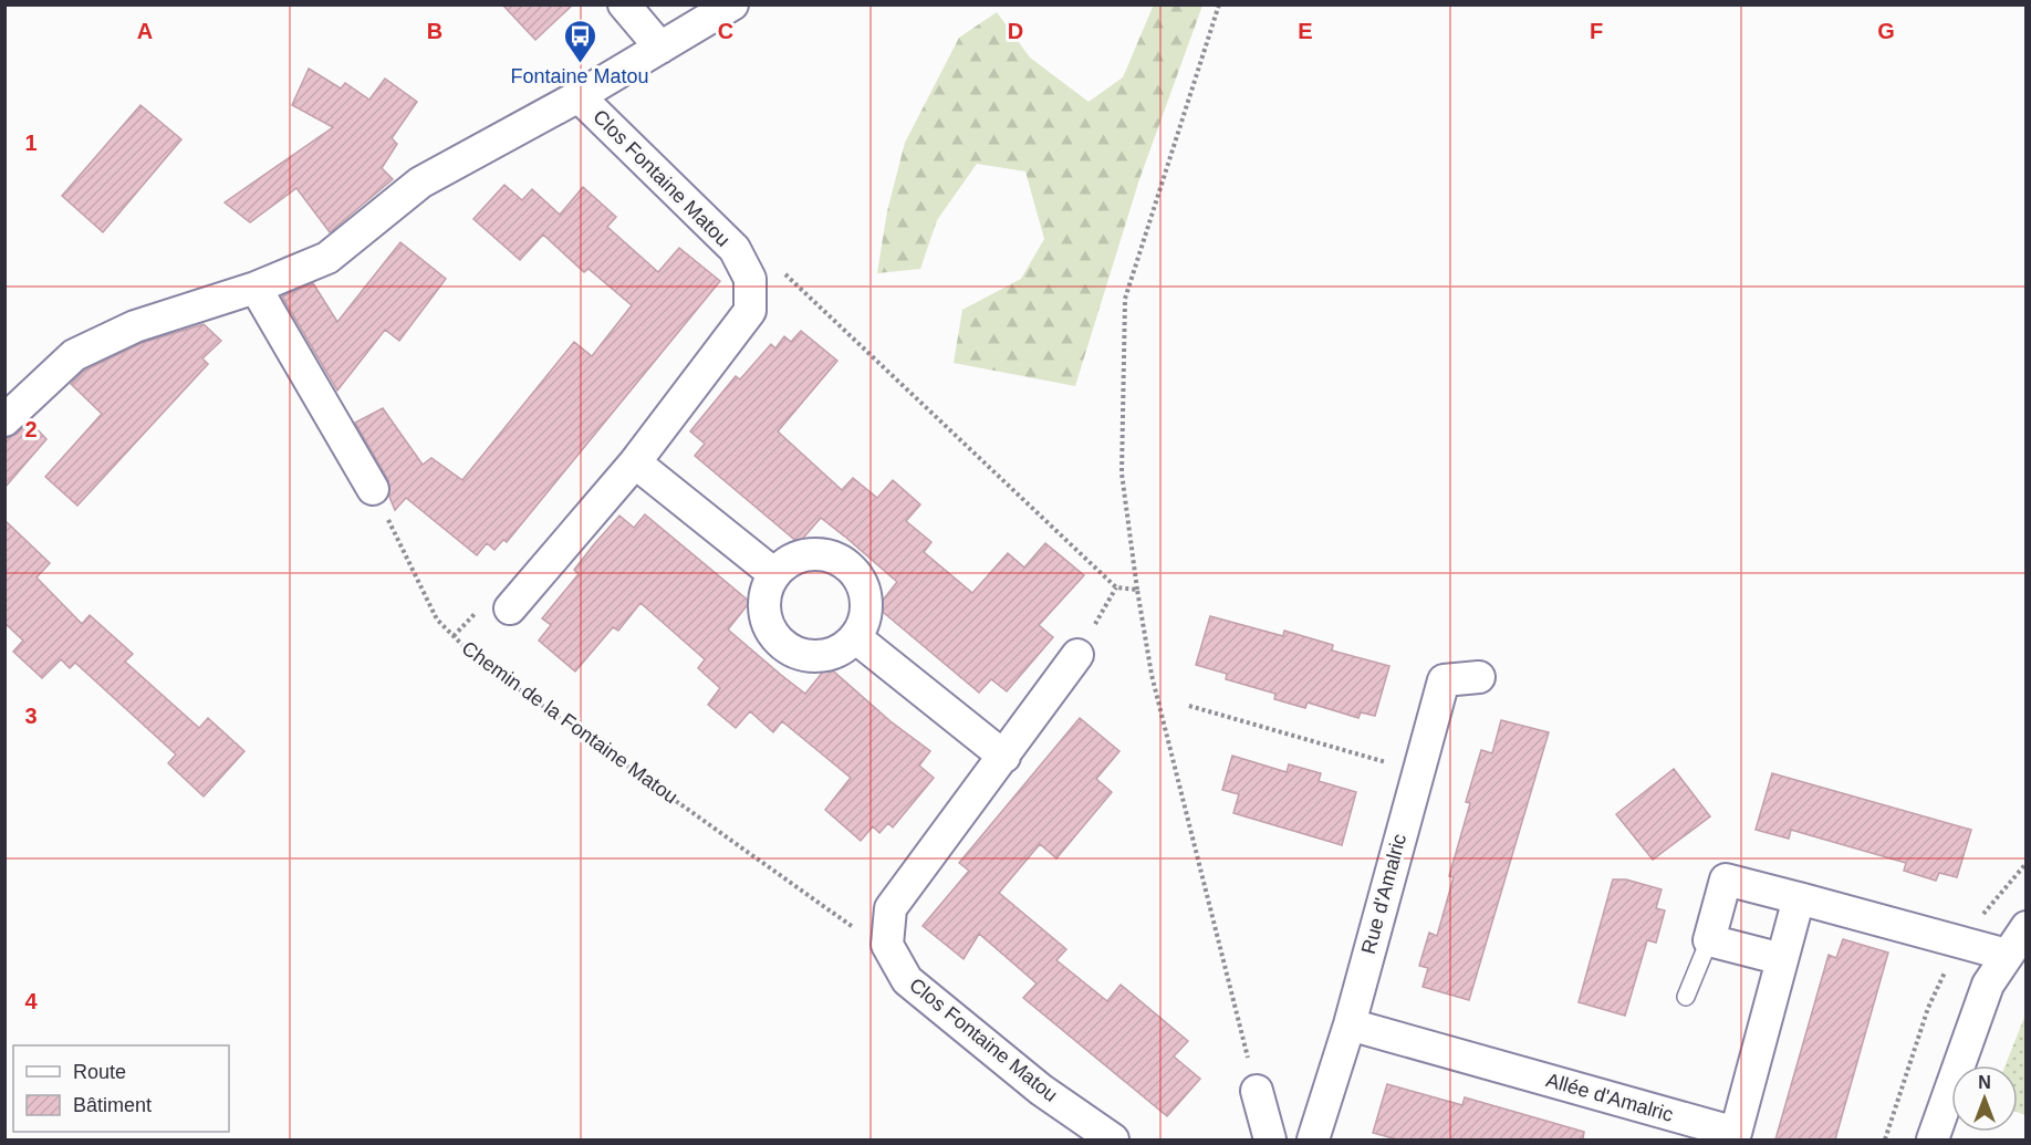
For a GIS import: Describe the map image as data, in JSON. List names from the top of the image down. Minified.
{"streets":{"street":["Clos Fontaine Matou","Rue d'Amalric","Allée d'Amalric"],"path":["Chemin de la Fontaine Matou"]},"crossings":[["Clos Fontaine Matou","Chemin de la Fontaine Matou"],["Rue d'Amalric","Allée d'Amalric"]],"places":{"bus stop":["Fontaine Matou"]},"legend":["Route","Bâtiment"],"north":"top","grid":{"columns":["A","B","C","D","E","F","G"],"rows":["1","2","3","4"]}}
